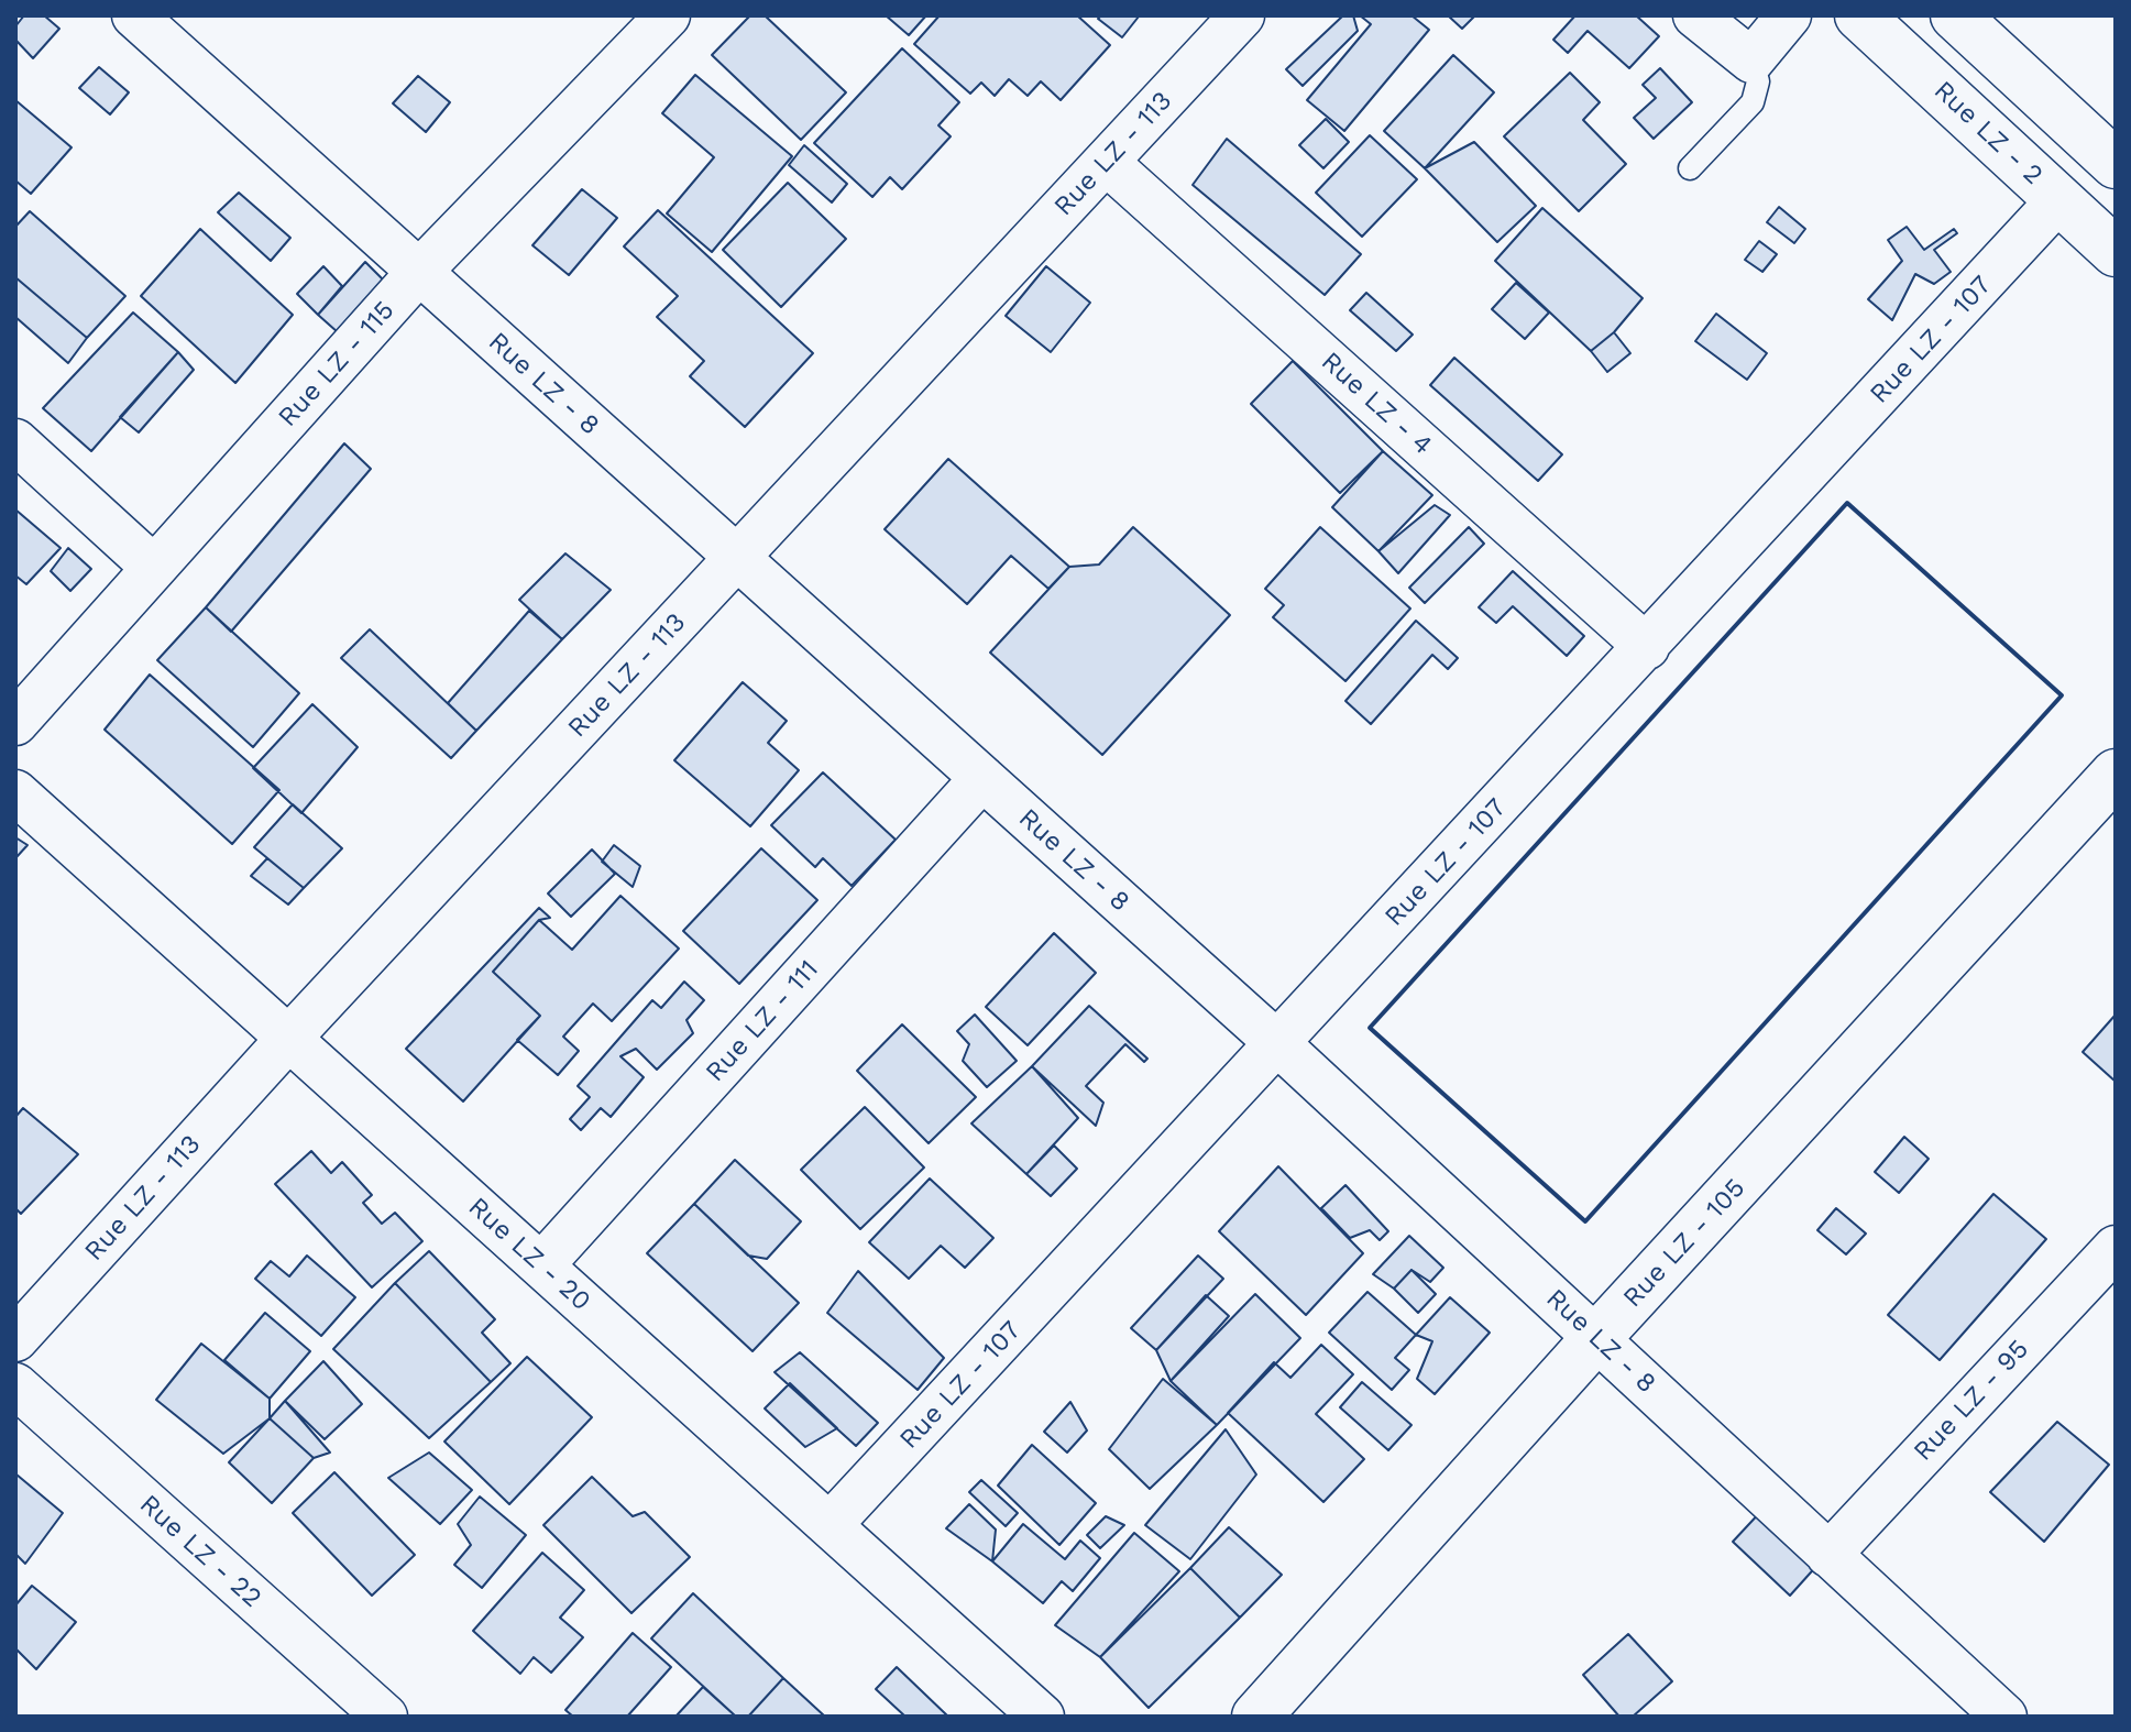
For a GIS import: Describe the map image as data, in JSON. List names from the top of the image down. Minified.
{"streets":{"main road":["Rue LZ - 2","Rue LZ - 105"],"street":["Rue LZ - 113","Rue LZ - 107","Rue LZ - 115","Rue LZ - 8","Rue LZ - 4","Rue LZ - 111","Rue LZ - 20","Rue LZ - 95","Rue LZ - 22"]},"crossings":[["Rue LZ - 2","Rue LZ - 107"],["Rue LZ - 113","Rue LZ - 8"],["Rue LZ - 113","Rue LZ - 4"],["Rue LZ - 113","Rue LZ - 20"],["Rue LZ - 107","Rue LZ - 8"],["Rue LZ - 107","Rue LZ - 4"],["Rue LZ - 107","Rue LZ - 20"],["Rue LZ - 115","Rue LZ - 8"],["Rue LZ - 8","Rue LZ - 111"],["Rue LZ - 8","Rue LZ - 105"],["Rue LZ - 8","Rue LZ - 95"],["Rue LZ - 111","Rue LZ - 20"]]}
